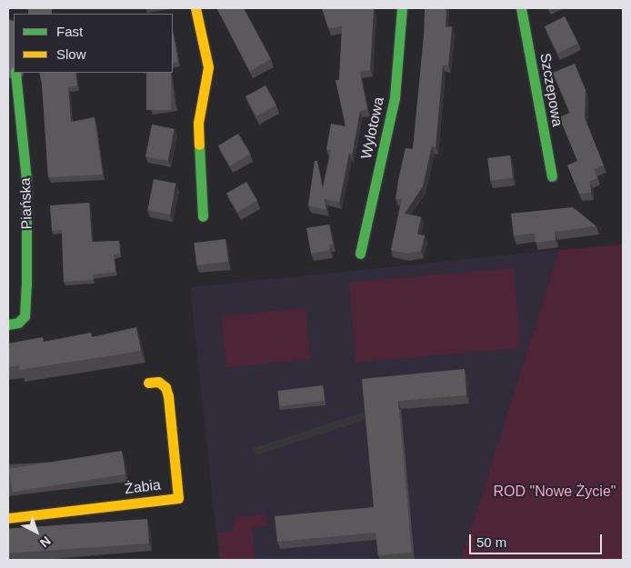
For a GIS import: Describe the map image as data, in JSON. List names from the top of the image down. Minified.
{"streets":{"street":["Szczepowa","Wylotowa","Piańska","Żabia"]},"parks":["ROD \"Nowe Życie\""],"legend":["Fast","Slow"],"scale_bar":"50 m","north":"bottom right"}
